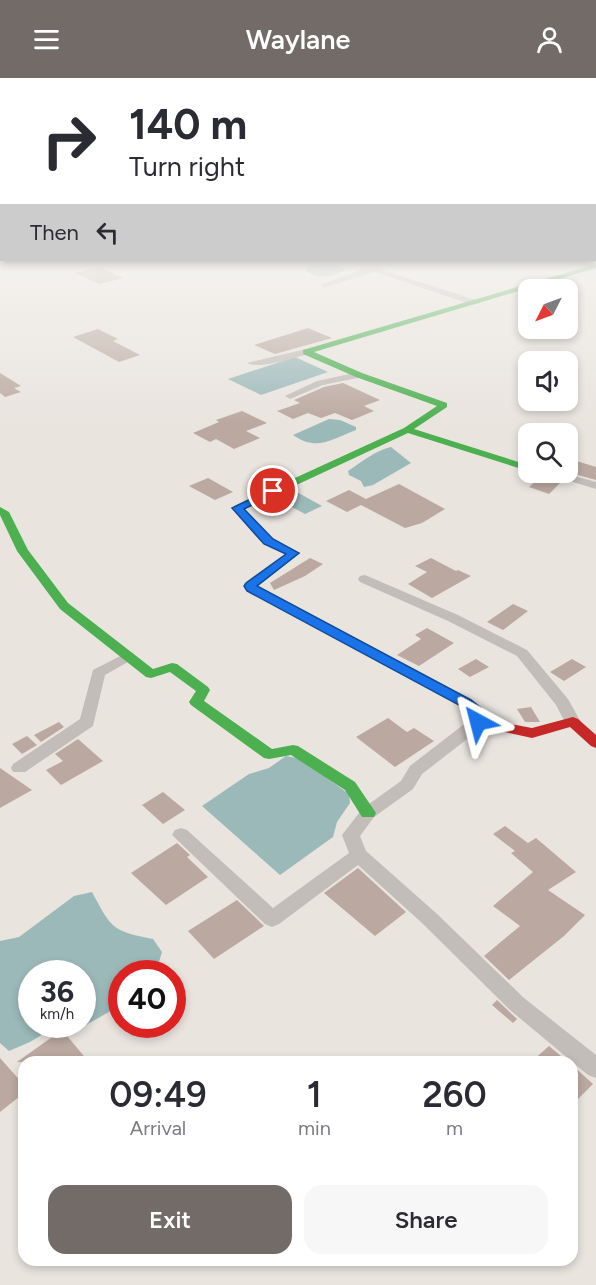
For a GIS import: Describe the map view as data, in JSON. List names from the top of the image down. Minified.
{"north":"bottom left","page":{"header":"Waylane","turn":["140 m","Turn right"],"then":"Then","speed":"36 km/h","limit":"40","eta":["09:49","Arrival","1","min","260","m"],"buttons":["Exit","Share"]}}
